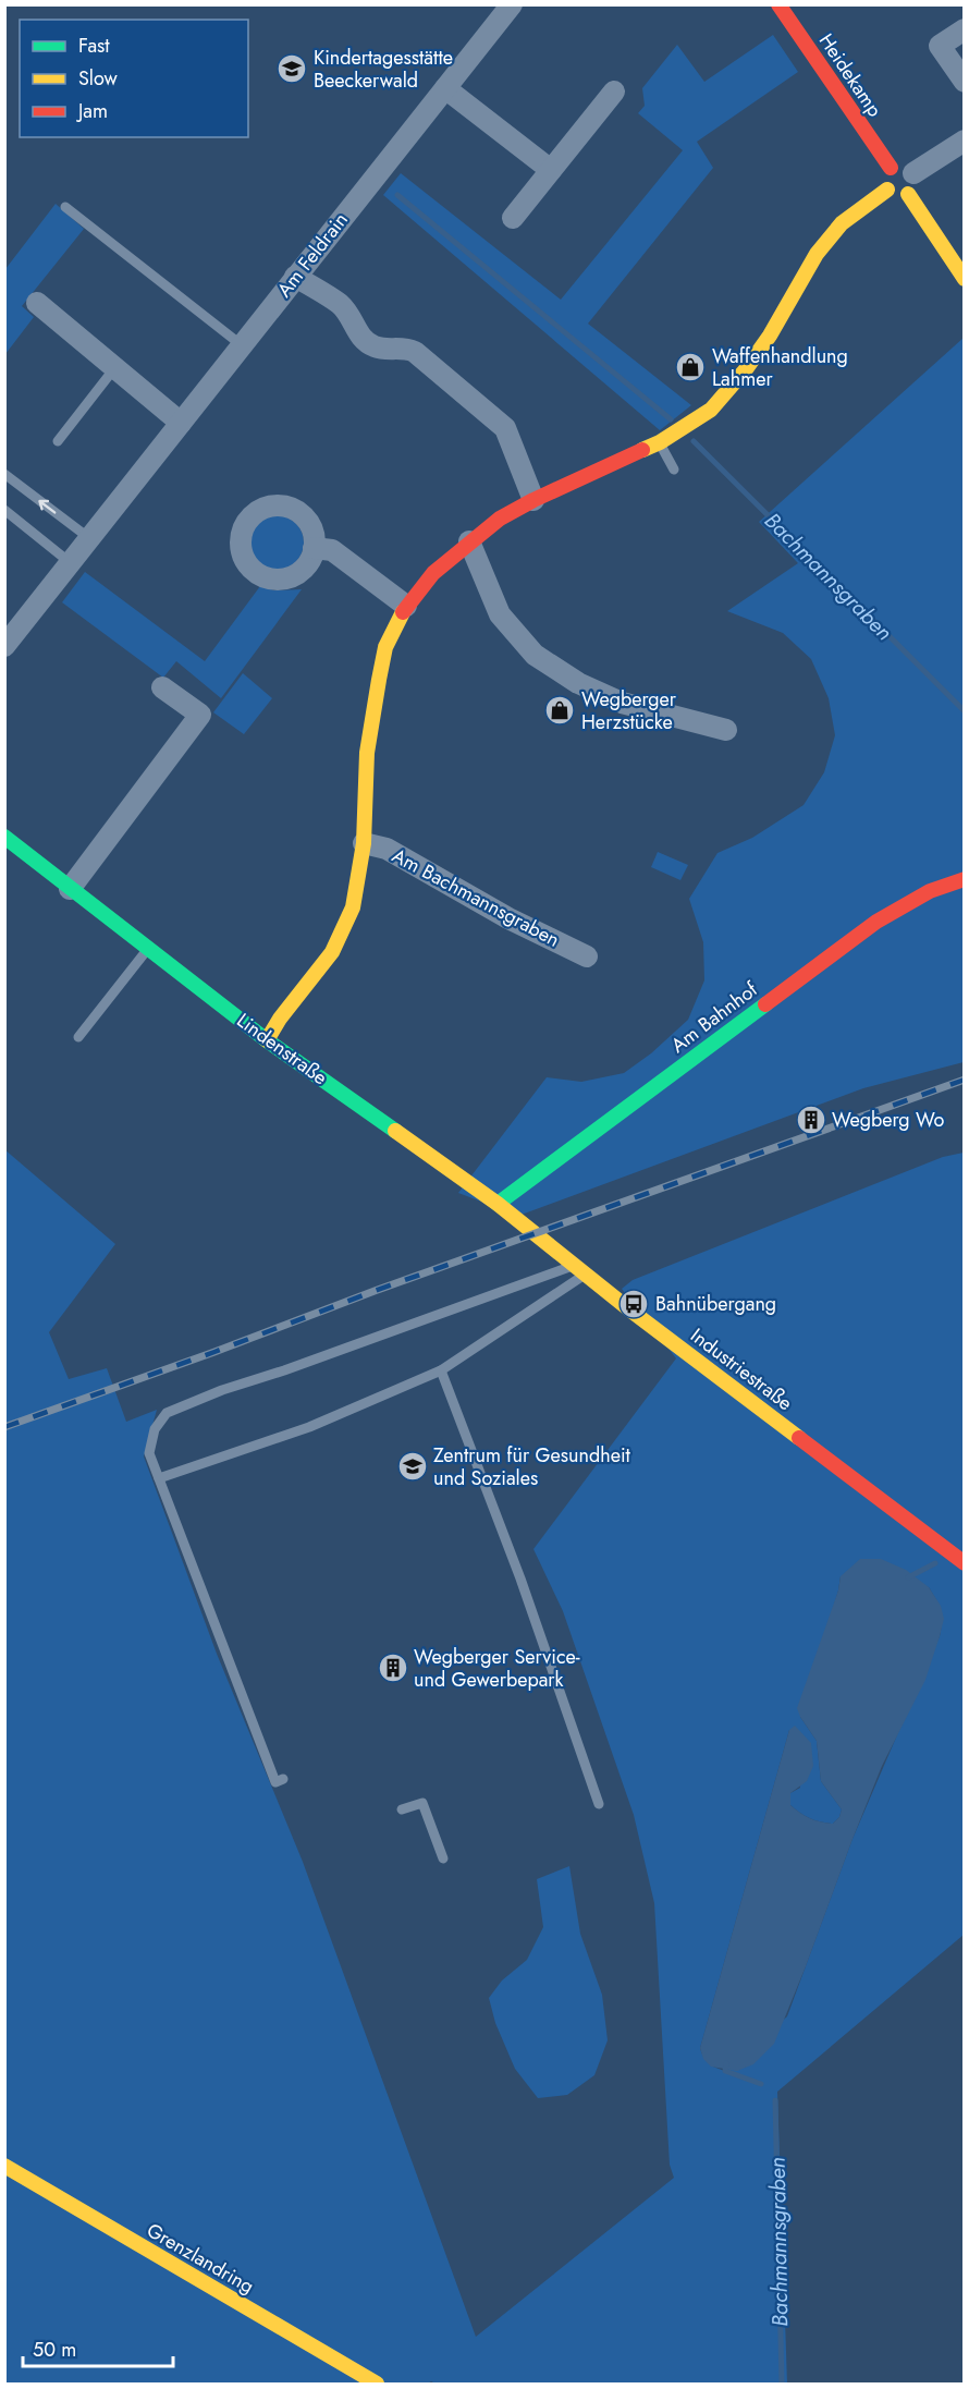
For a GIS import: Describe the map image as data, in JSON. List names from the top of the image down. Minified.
{"streets":{"street":["Heidekamp","Am Feldrain","Am Bachmannsgraben","Am Bahnhof","Lindenstraße","Industriestraße","Grenzlandring"]},"crossings":[["Heidekamp","Am Bachmannsgraben"],["Am Bachmannsgraben","Lindenstraße"],["Am Bahnhof","Lindenstraße"],["Am Bahnhof","Industriestraße"],["Lindenstraße","Industriestraße"]],"water":["Bachmannsgraben"],"places":{"school or university":["Kindertagesstätte Beeckerwald","Zentrum für Gesundheit und Soziales"],"shop":["Waffenhandlung Lahmer","Wegberger Herzstücke"],"building":["Wegberg Wo","Wegberger Service- und Gewerbepark"],"bus stop":["Bahnübergang"]},"legend":["Fast","Slow","Jam"],"scale_bar":"50 m"}
